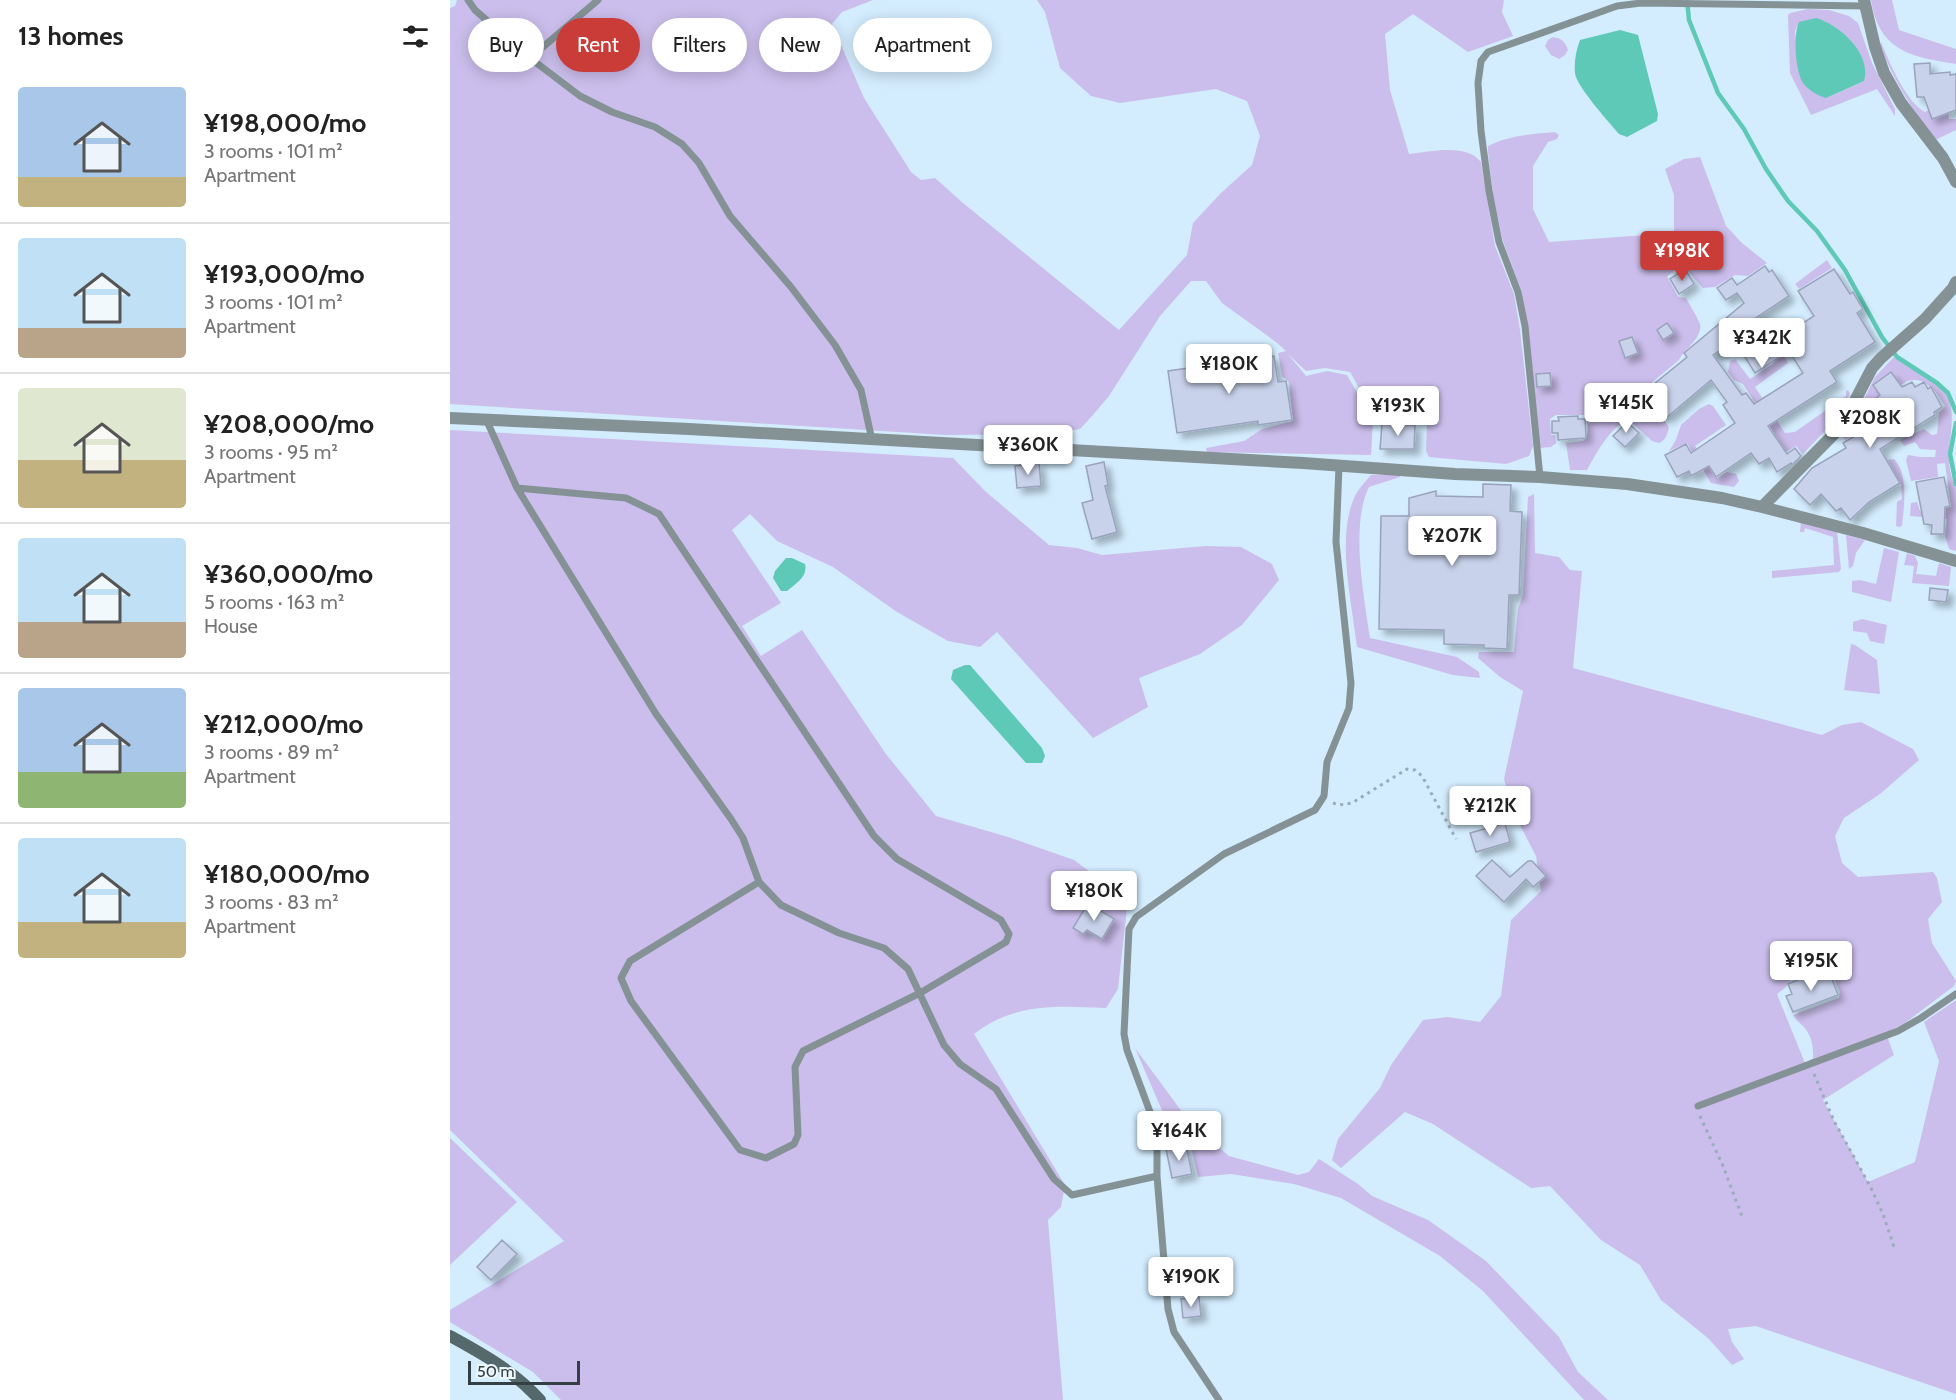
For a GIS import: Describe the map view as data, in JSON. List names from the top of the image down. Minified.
{"scale_bar":"50 m","page":{"heading":"13 homes","chip":["Buy","Rent","Filters","New","Apartment"],"list":[{"name":"¥198,000/mo","note":"3 rooms · 101 m² · Apartment"},{"name":"¥193,000/mo","note":"3 rooms · 101 m² · Apartment"},{"name":"¥208,000/mo","note":"3 rooms · 95 m² · Apartment"},{"name":"¥360,000/mo","note":"5 rooms · 163 m² · House"},{"name":"¥212,000/mo","note":"3 rooms · 89 m² · Apartment"},{"name":"¥180,000/mo","note":"3 rooms · 83 m² · Apartment"}],"price":["¥198K","¥342K","¥180K","¥145K","¥193K","¥208K","¥360K","¥207K","¥212K","¥180K","¥195K","¥164K","¥190K"],"scale":"50 m"}}
